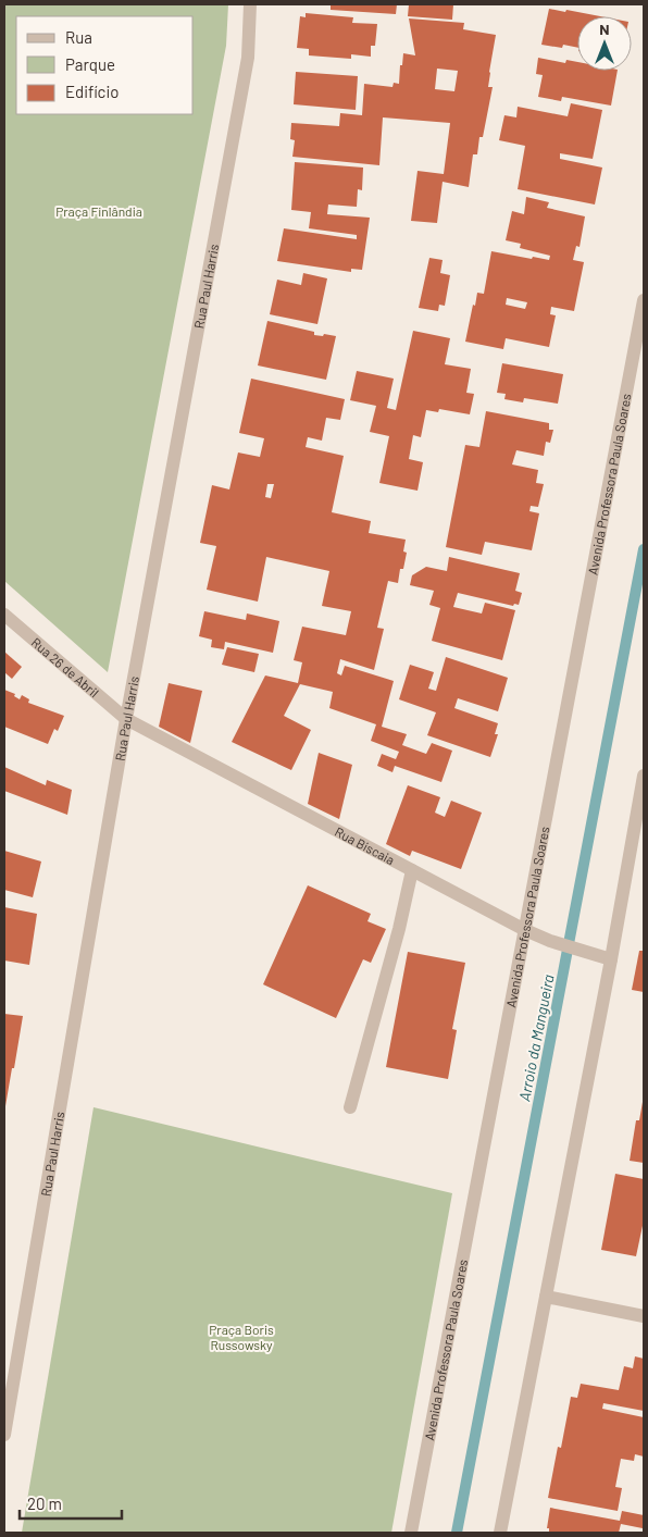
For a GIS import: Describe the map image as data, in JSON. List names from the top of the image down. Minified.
{"streets":{"street":["Rua Paul Harris","Avenida Professora Paula Soares","Rua 26 de Abril","Rua Biscaia"]},"crossings":[["Rua Paul Harris","Rua 26 de Abril"],["Rua Paul Harris","Rua Biscaia"],["Avenida Professora Paula Soares","Rua Biscaia"],["Rua 26 de Abril","Rua Biscaia"]],"water":["Arroio da Mangueira"],"parks":["Praça Finlândia","Praça Boris Russowsky"],"legend":["Rua","Parque","Edifício"],"scale_bar":"20 m","north":"top"}
